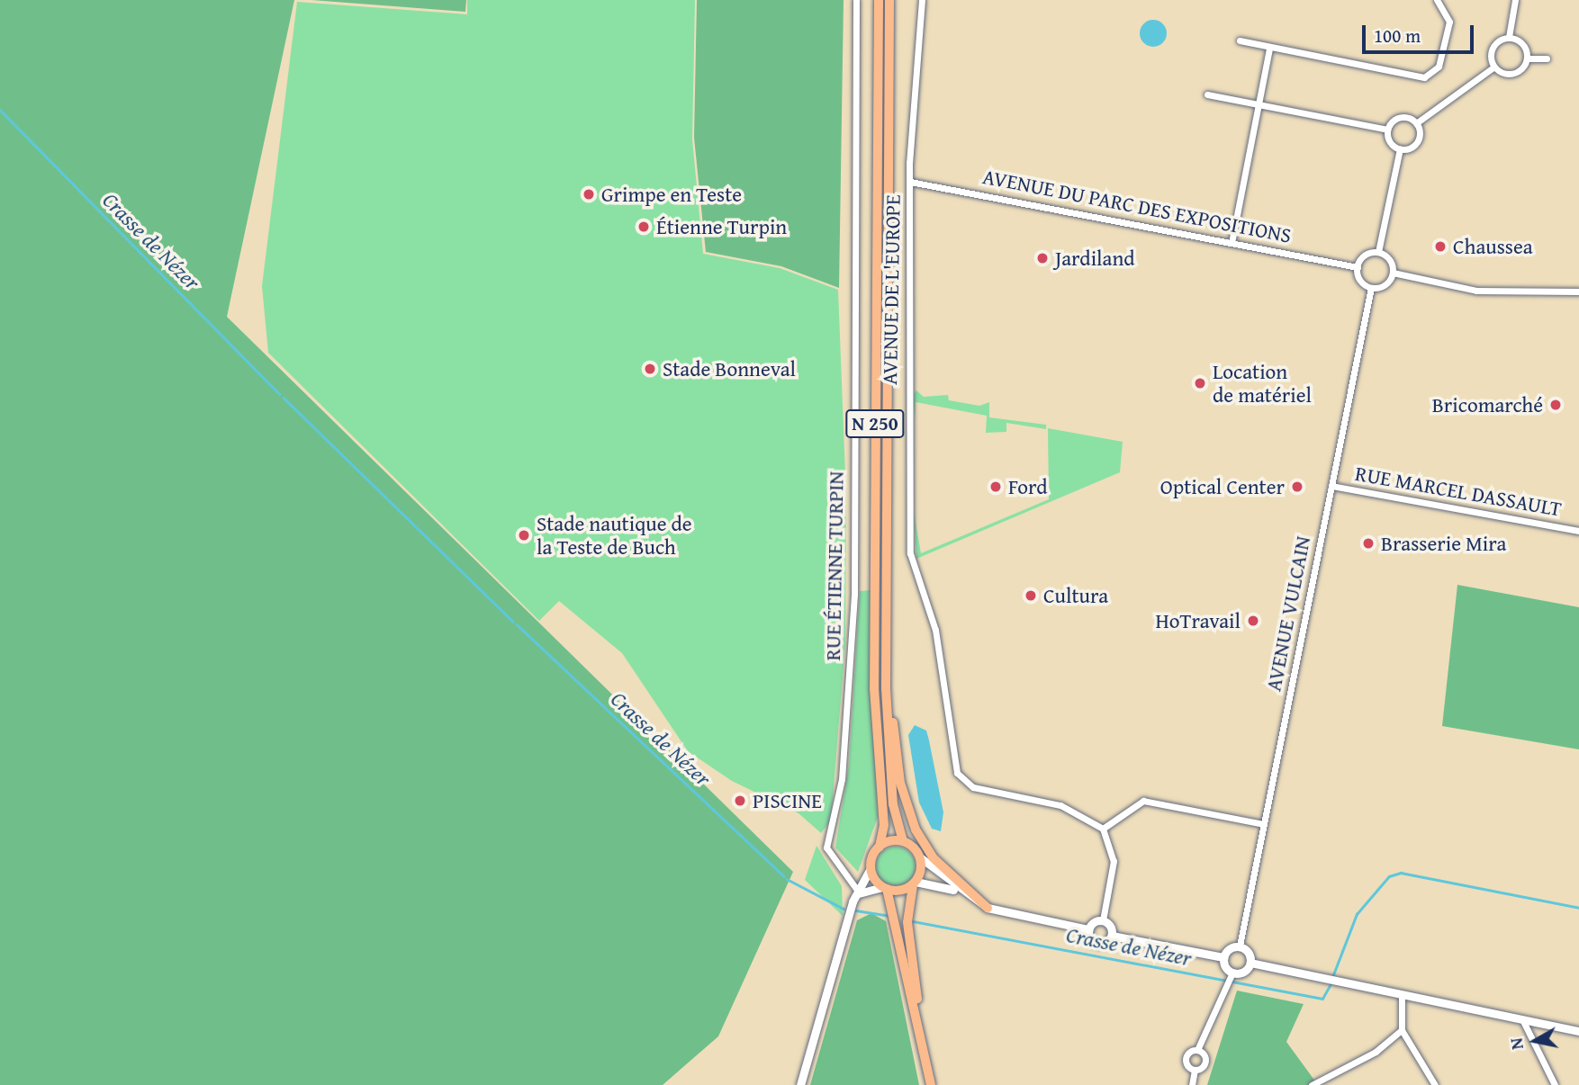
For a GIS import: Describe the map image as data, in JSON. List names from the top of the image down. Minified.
{"streets":{"main road":["N 250"],"street":["AVENUE DU PARC DES EXPOSITIONS","AVENUE DE L'EUROPE","RUE MARCEL DASSAULT","RUE ÉTIENNE TURPIN","AVENUE VULCAIN"]},"crossings":[["AVENUE DU PARC DES EXPOSITIONS","AVENUE DE L'EUROPE"],["AVENUE DU PARC DES EXPOSITIONS","AVENUE VULCAIN"],["RUE MARCEL DASSAULT","AVENUE VULCAIN"]],"water":["Crasse de Nézer"],"places":["Grimpe en Teste","Étienne Turpin","Chaussea","Jardiland","Stade Bonneval","Location de matériel","Bricomarché","Ford","Optical Center","Stade nautique de la Teste de Buch","Brasserie Mira","Cultura","HoTravail","PISCINE"],"scale_bar":"100 m","north":"left"}
